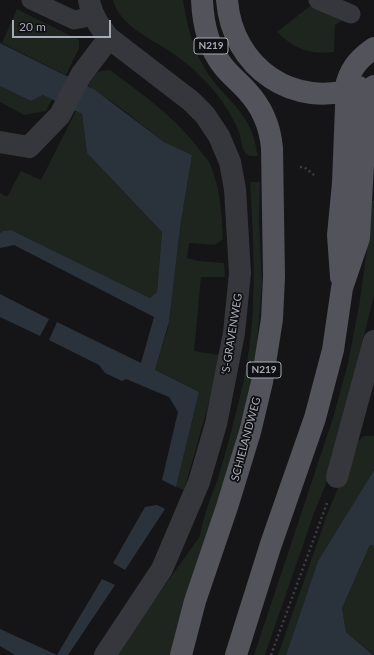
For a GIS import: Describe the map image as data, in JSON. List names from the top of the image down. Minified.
{"streets":{"main road":["N219","SCHIELANDWEG"],"street":["'S-GRAVENWEG"]},"scale_bar":"20 m"}
